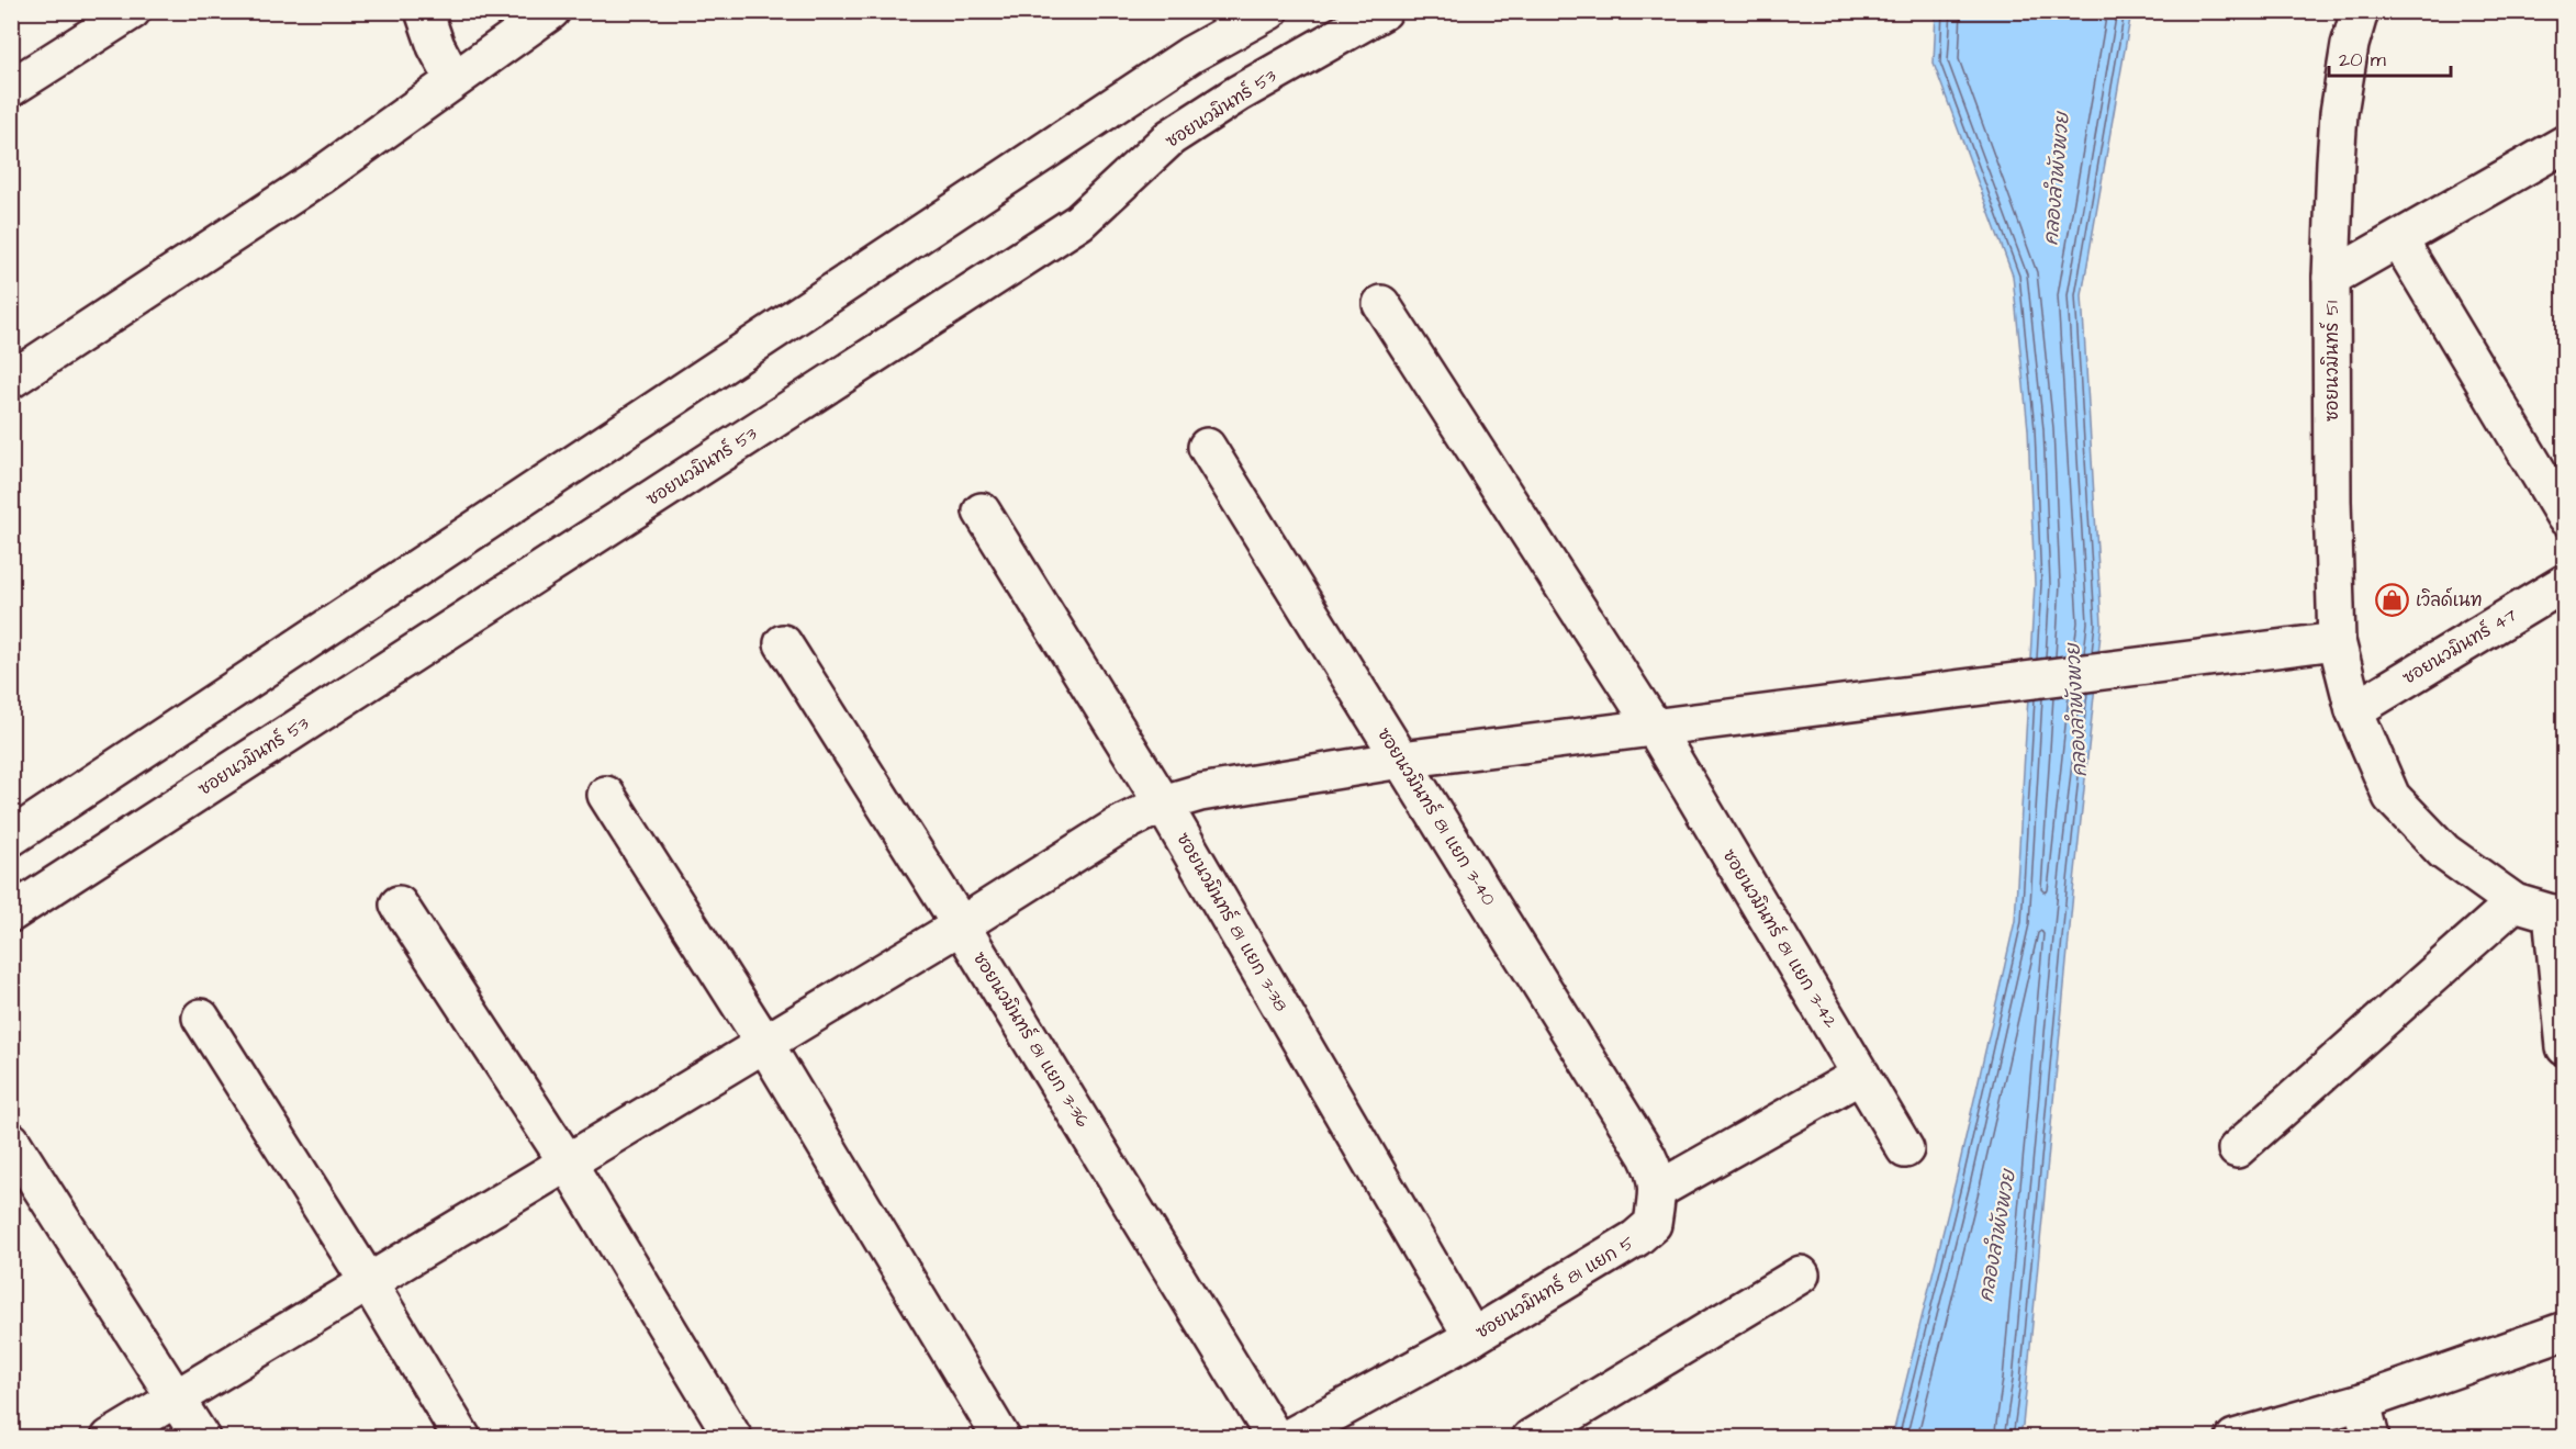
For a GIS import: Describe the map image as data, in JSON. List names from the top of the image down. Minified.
{"streets":{"street":["ซอยนวมินทร์ 53","ซอยนวมินทร์ 51","ซอยนวมินทร์ 47","ซอยนวมินทร์ 81 แยก 3-40","ซอยนวมินทร์ 81 แยก 3-38","ซอยนวมินทร์ 81 แยก 3-42","ซอยนวมินทร์ 81 แยก 3-36","ซอยนวมินทร์ 81 แยก 5"]},"crossings":[["ซอยนวมินทร์ 51","ซอยนวมินทร์ 47"],["ซอยนวมินทร์ 81 แยก 3-40","ซอยนวมินทร์ 81 แยก 5"],["ซอยนวมินทร์ 81 แยก 3-38","ซอยนวมินทร์ 81 แยก 5"]],"water":["คลองลำพังพวย"],"places":{"shop":["เวิลด์เนท"]},"scale_bar":"20 m"}
